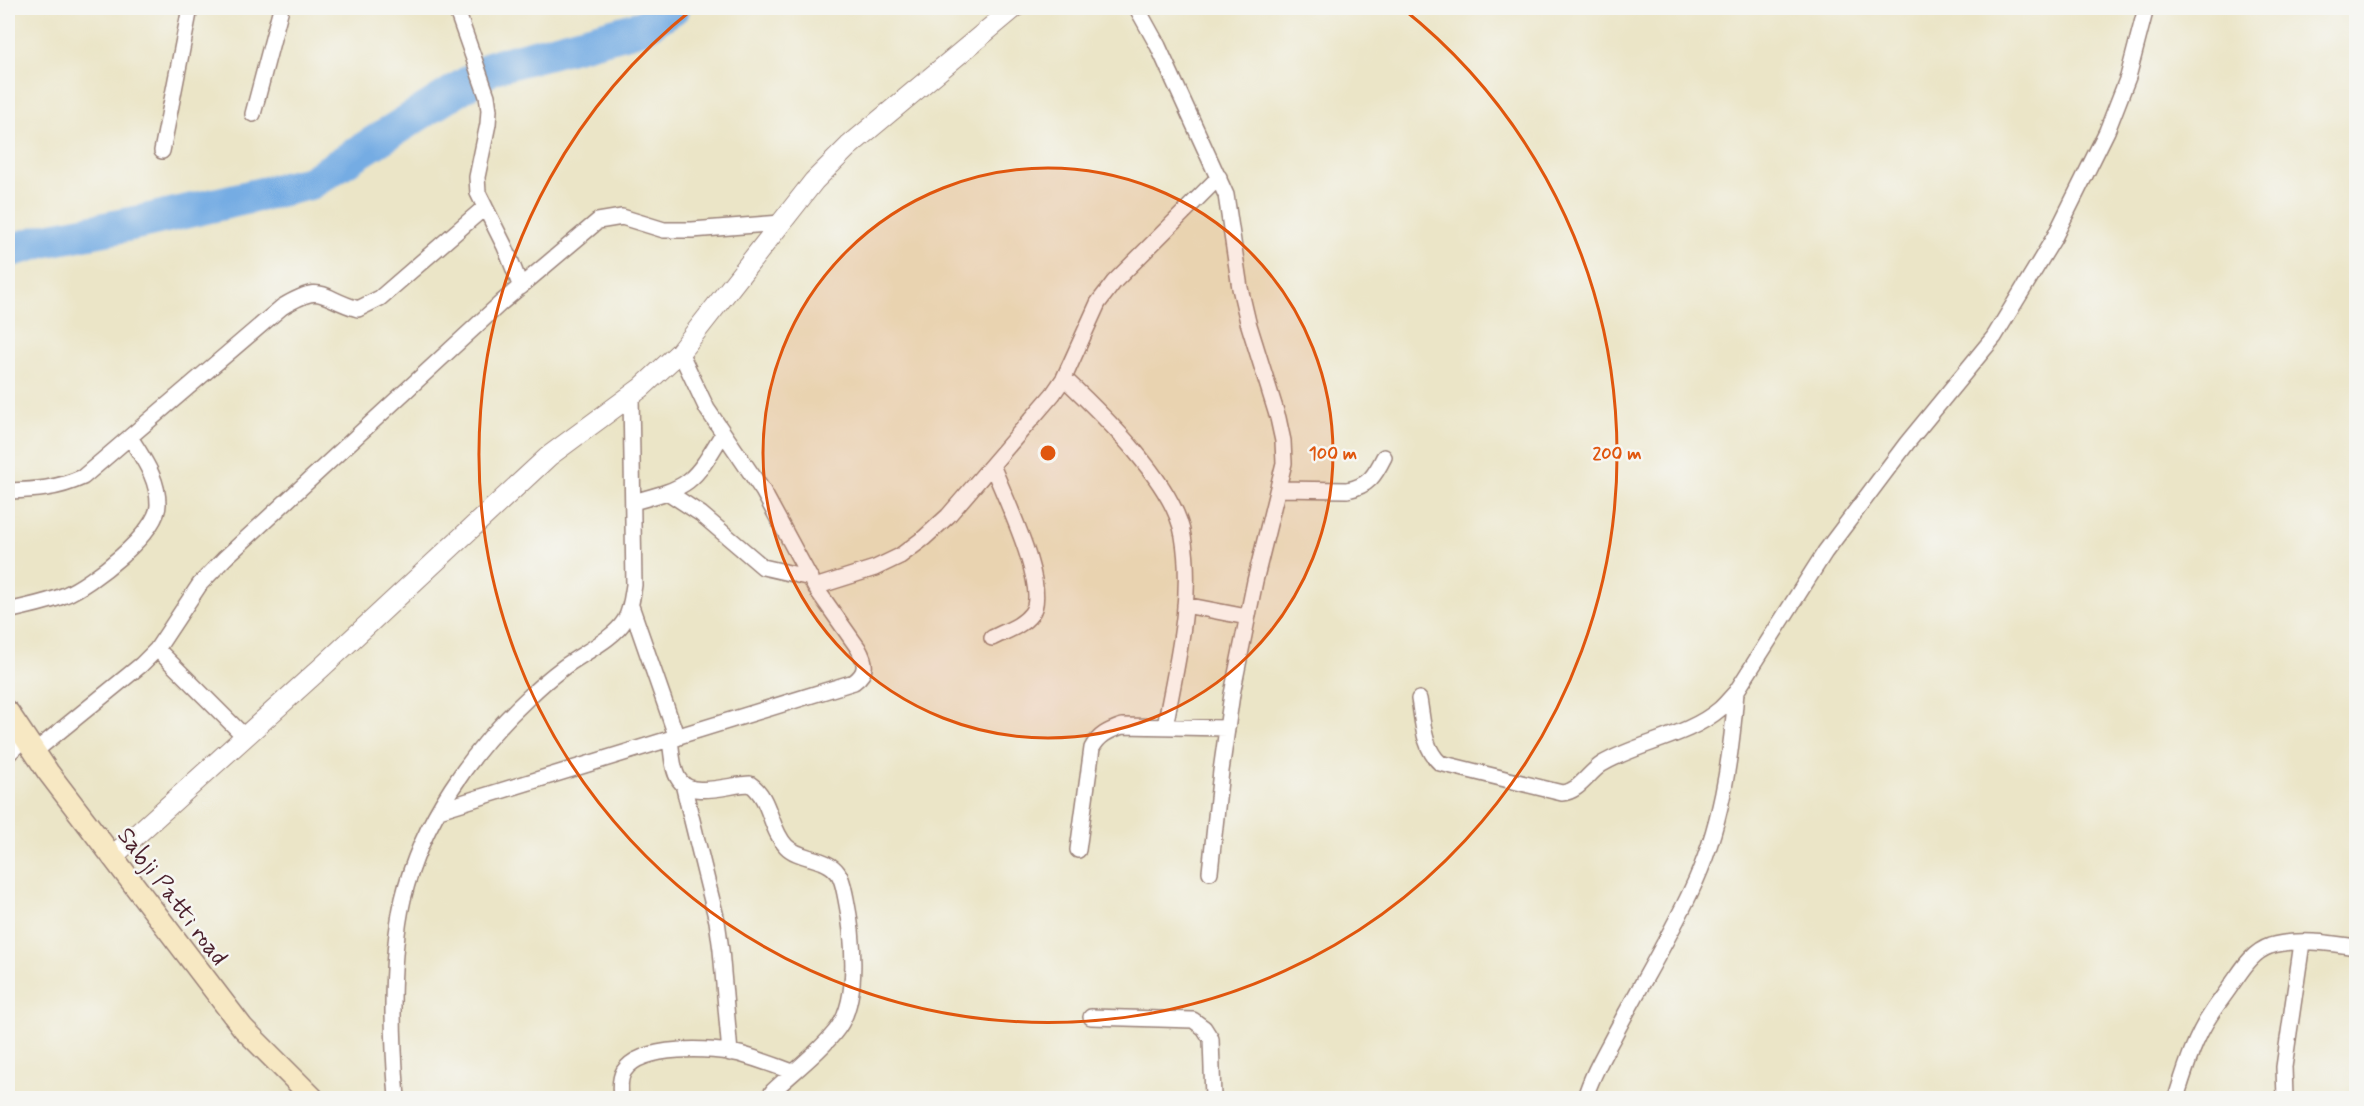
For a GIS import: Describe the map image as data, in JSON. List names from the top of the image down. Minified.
{"streets":{"main road":["Sabji Patti road"]},"rings":["100 m","200 m"]}
